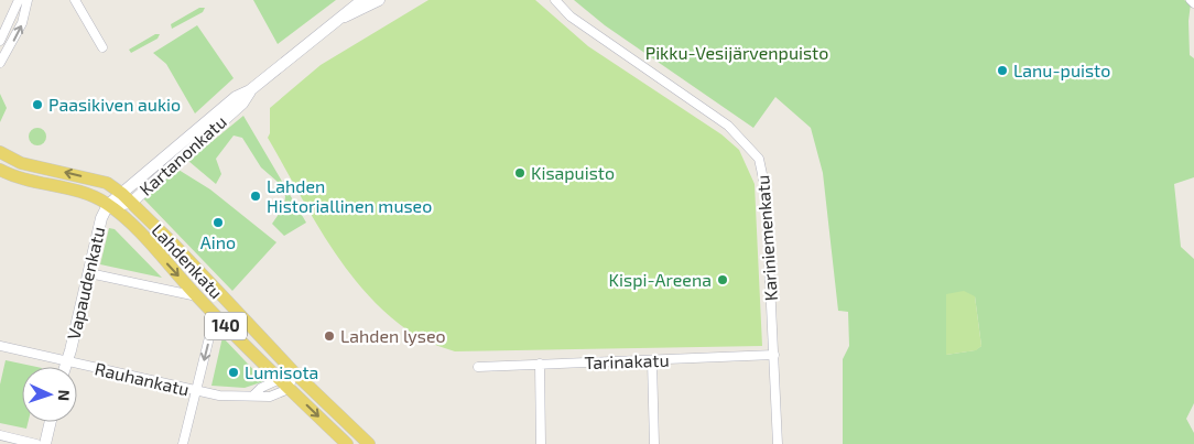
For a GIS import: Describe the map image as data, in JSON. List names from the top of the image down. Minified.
{"streets":{"main road":["Kartanonkatu","Lahdenkatu","Vapaudenkatu","140"],"street":["Kariniemenkatu","Tarinakatu","Rauhankatu"]},"crossings":[["Kartanonkatu","Lahdenkatu"],["Kartanonkatu","Vapaudenkatu"],["Kariniemenkatu","Tarinakatu"],["Lahdenkatu","Vapaudenkatu"],["Lahdenkatu","Rauhankatu"],["Vapaudenkatu","Rauhankatu"]],"parks":["Pikku-Vesijärvenpuisto"],"places":["Lanu-puisto","Paasikiven aukio","Kisapuisto","Lahden Historiallinen museo","Aino","Kispi-Areena","Lahden lyseo","Lumisota"],"north":"right"}
